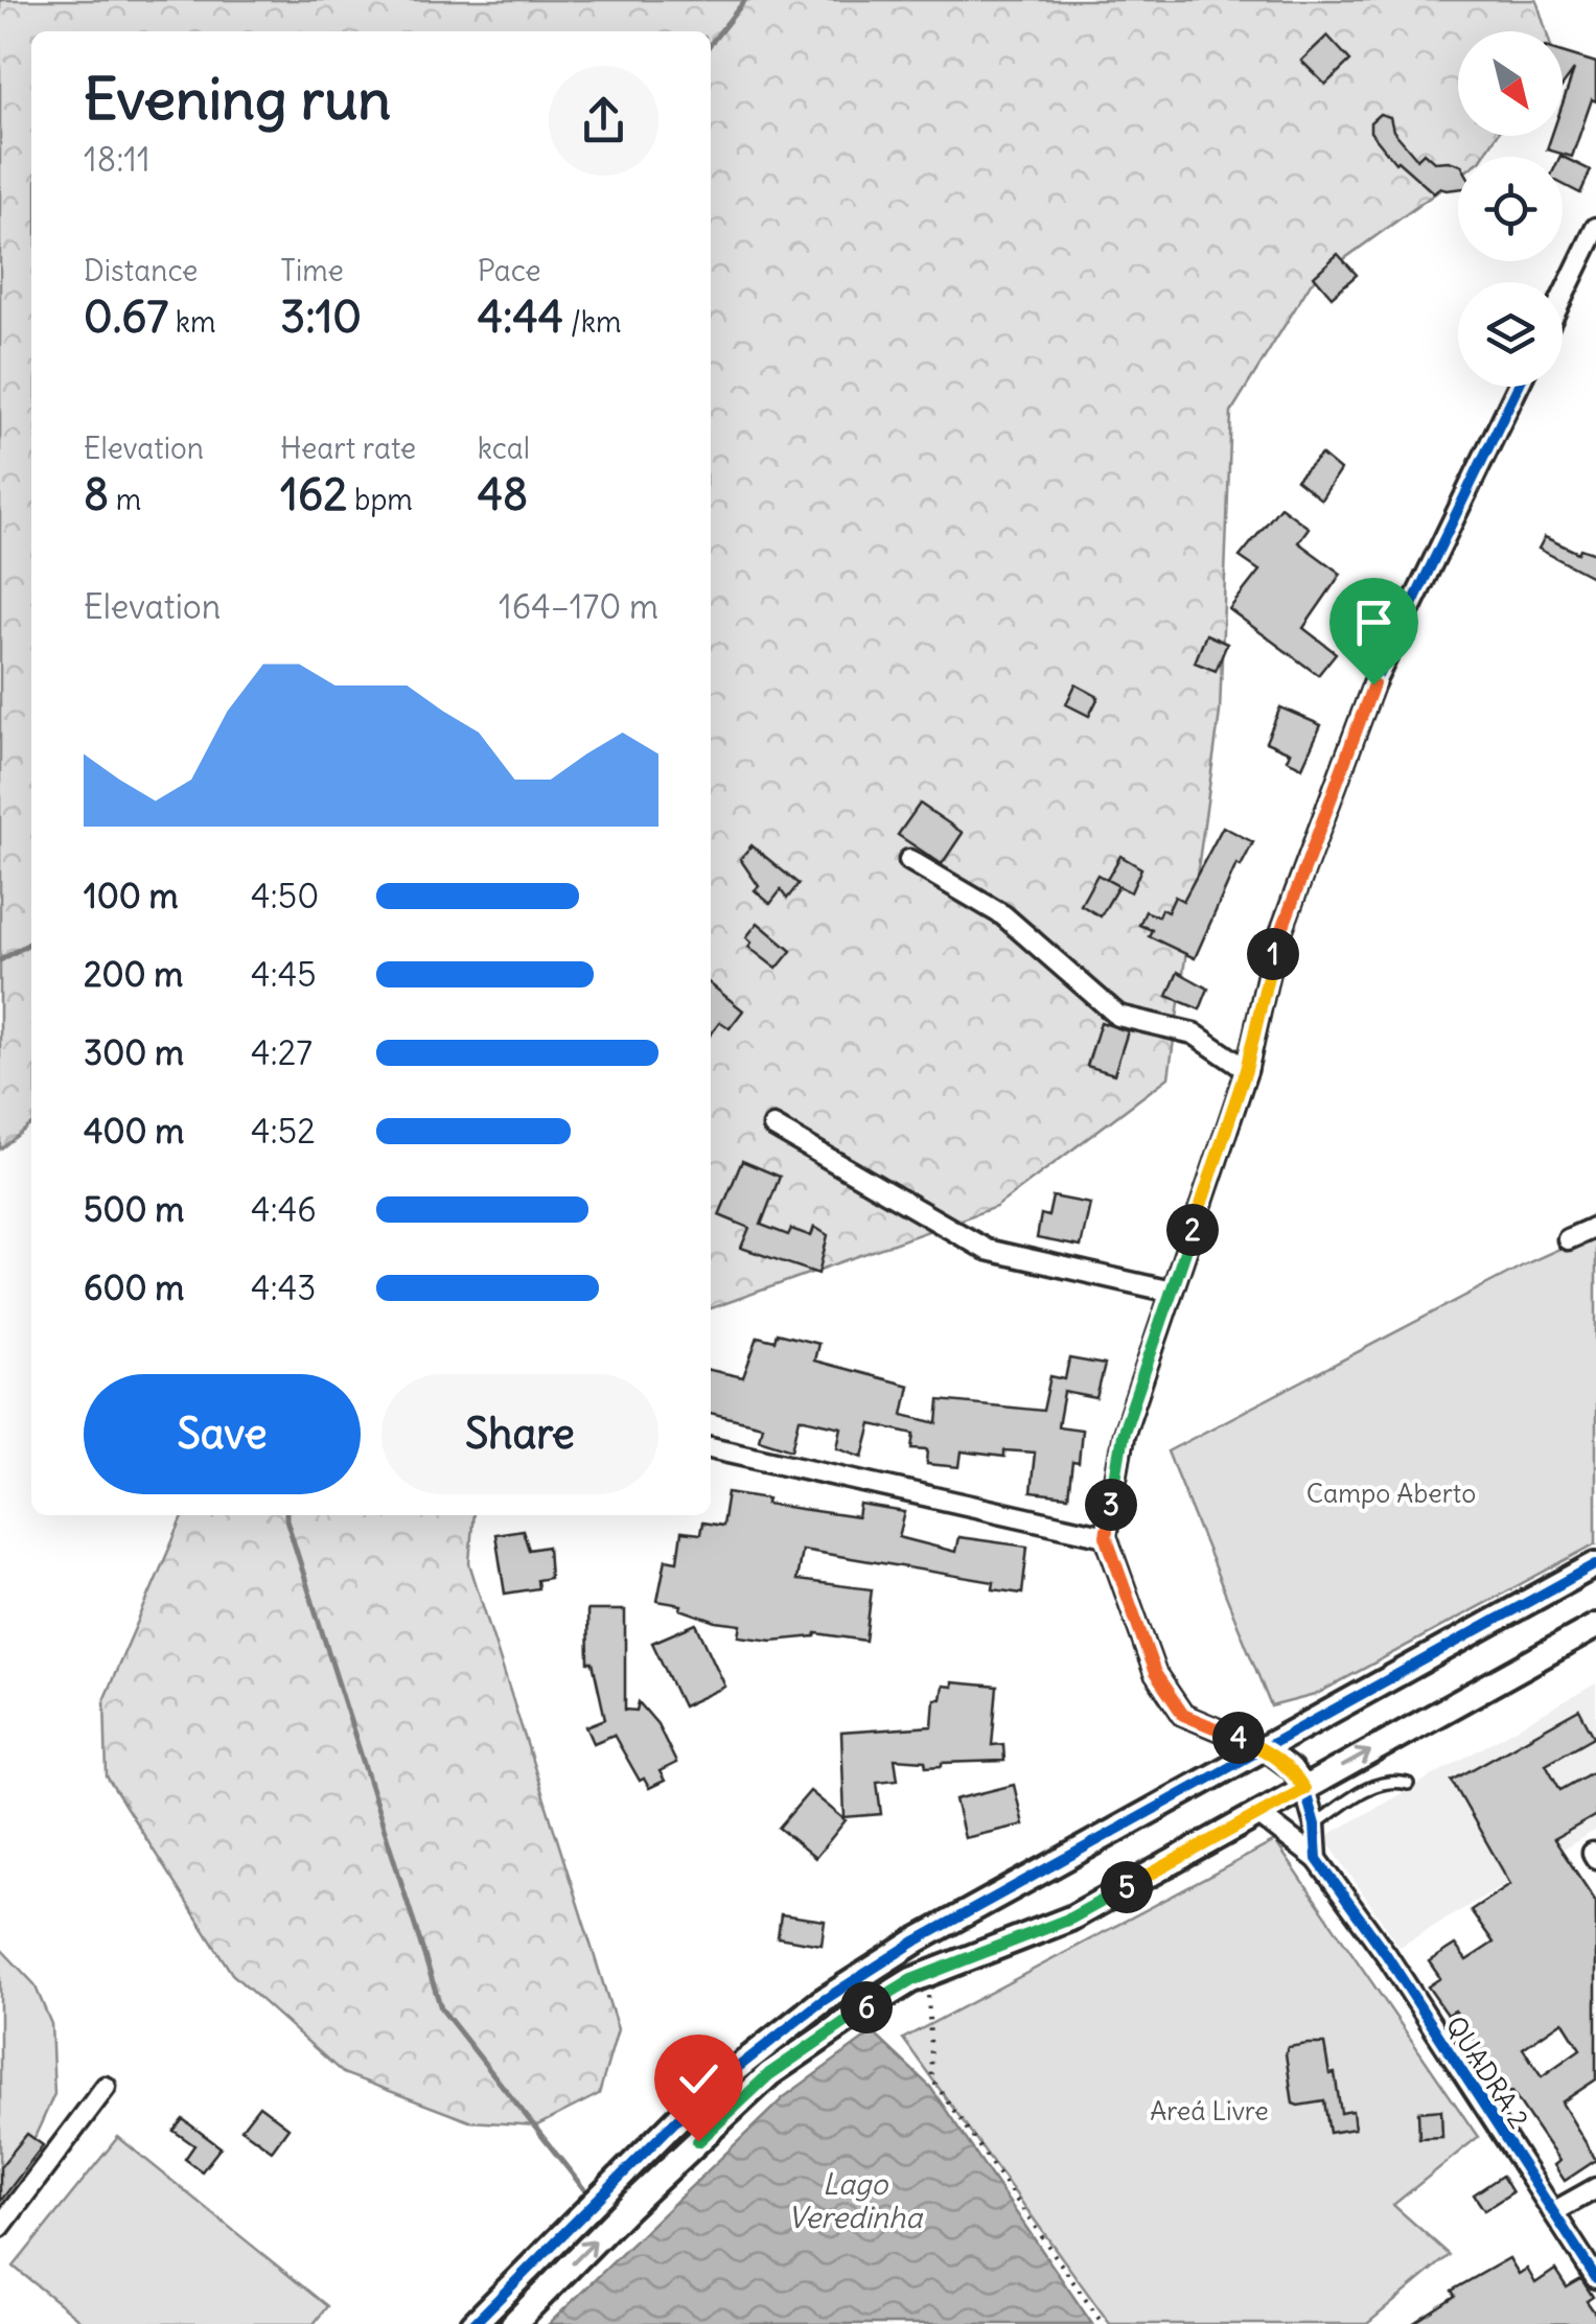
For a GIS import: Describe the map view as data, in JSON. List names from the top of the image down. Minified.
{"streets":{"street":["QUADRA 2"]},"water":["Lago Veredinha"],"parks":["Campo Aberto","Areá Livre"],"north":"bottom right","page":{"heading":["Evening run","18:11"],"stats":[["Distance","0.67 km"],["Time","3:10"],["Pace","4:44 /km"],["Elevation","8 m"],["Heart rate","162 bpm"],["kcal","48"]],"chart":["Elevation","164–170 m"],"list":[{"name":"100 m","note":"4:50"},{"name":"200 m","note":"4:45"},{"name":"300 m","note":"4:27"},{"name":"400 m","note":"4:52"},{"name":"500 m","note":"4:46"},{"name":"600 m","note":"4:43"}],"pins":["1","2","3","4","5","6"],"buttons":["Save","Share"]}}
